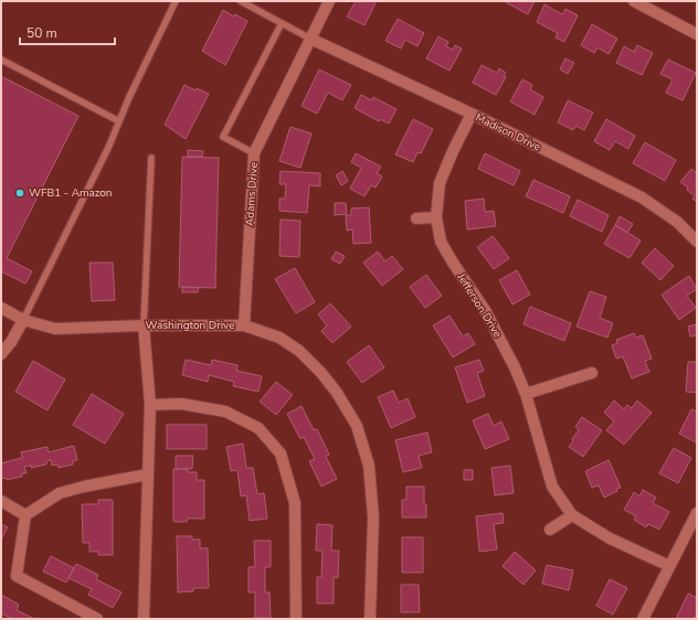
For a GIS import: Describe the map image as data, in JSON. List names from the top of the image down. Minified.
{"streets":{"street":["Madison Drive","Adams Drive","Jefferson Drive","Washington Drive"]},"crossings":[["Madison Drive","Adams Drive"],["Madison Drive","Jefferson Drive"],["Adams Drive","Washington Drive"]],"places":["WFB1 - Amazon"],"scale_bar":"50 m"}
